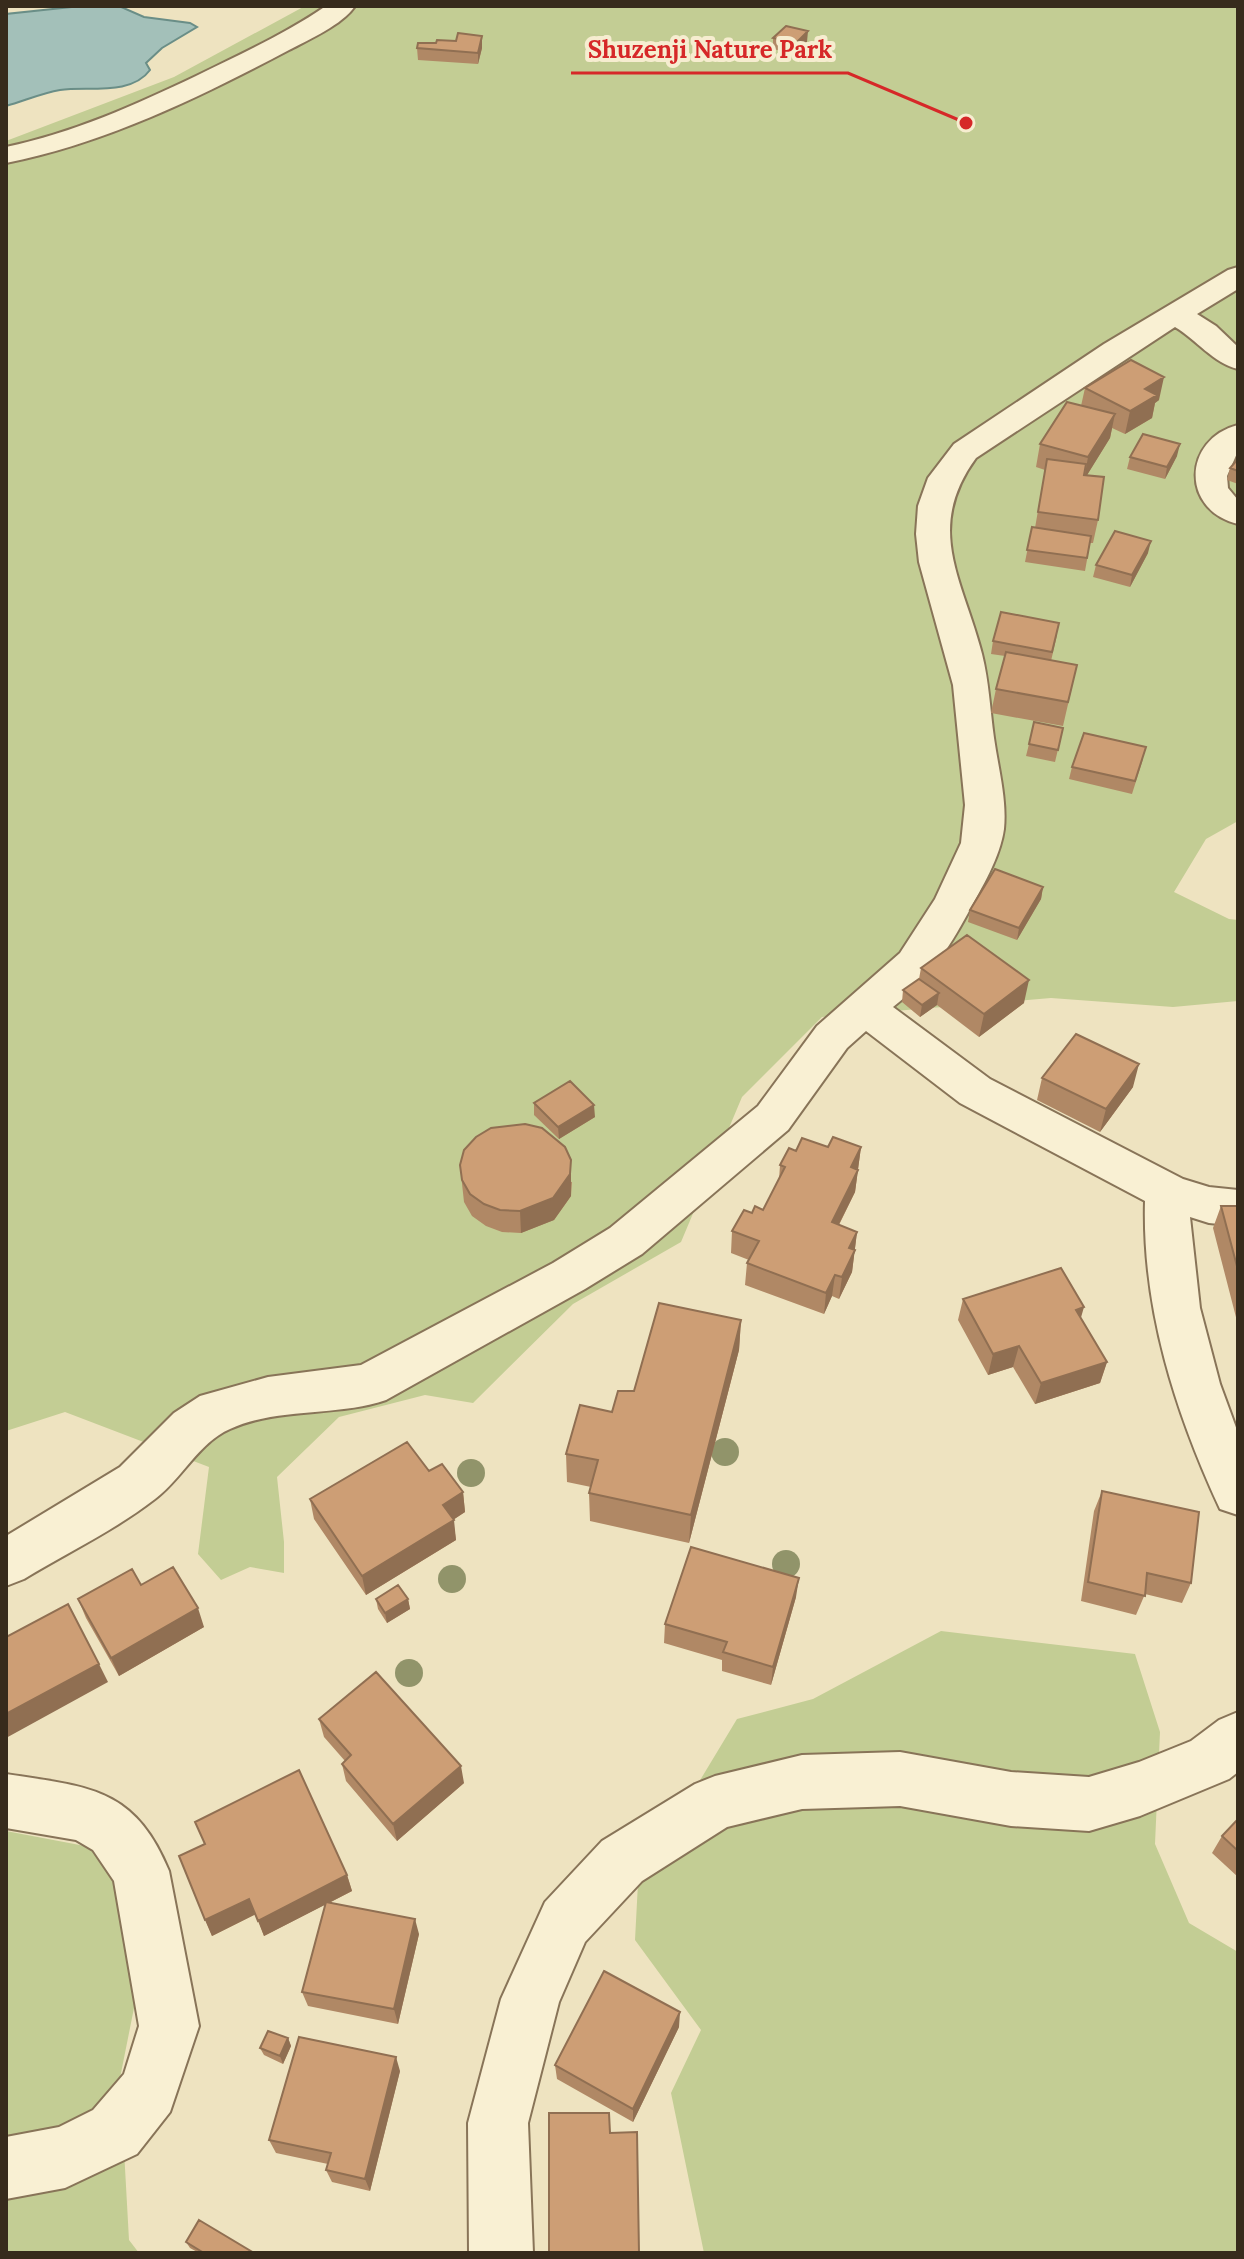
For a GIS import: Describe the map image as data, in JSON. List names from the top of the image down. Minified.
{"places":["Shuzenji Nature Park"]}
